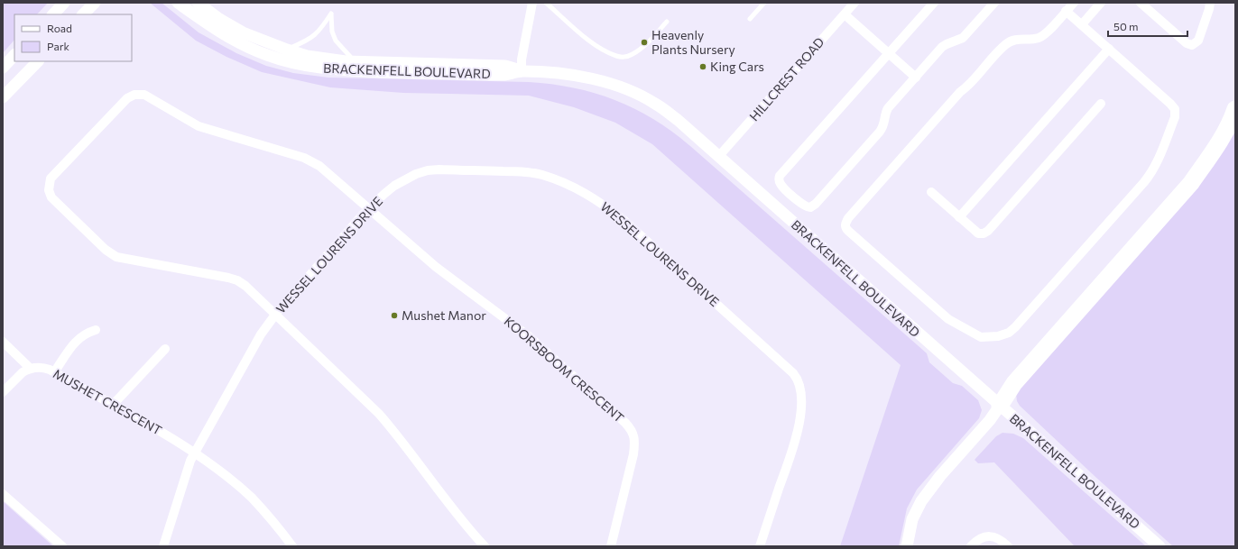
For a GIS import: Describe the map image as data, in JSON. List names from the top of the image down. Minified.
{"streets":{"street":["BRACKENFELL BOULEVARD","HILLCREST ROAD","WESSEL LOURENS DRIVE","KOORSBOOM CRESCENT","MUSHET CRESCENT"]},"crossings":[["BRACKENFELL BOULEVARD","HILLCREST ROAD"],["WESSEL LOURENS DRIVE","KOORSBOOM CRESCENT"],["WESSEL LOURENS DRIVE","MUSHET CRESCENT"]],"places":["Heavenly Plants Nursery","King Cars","Mushet Manor"],"legend":["Road","Park"],"scale_bar":"50 m"}
